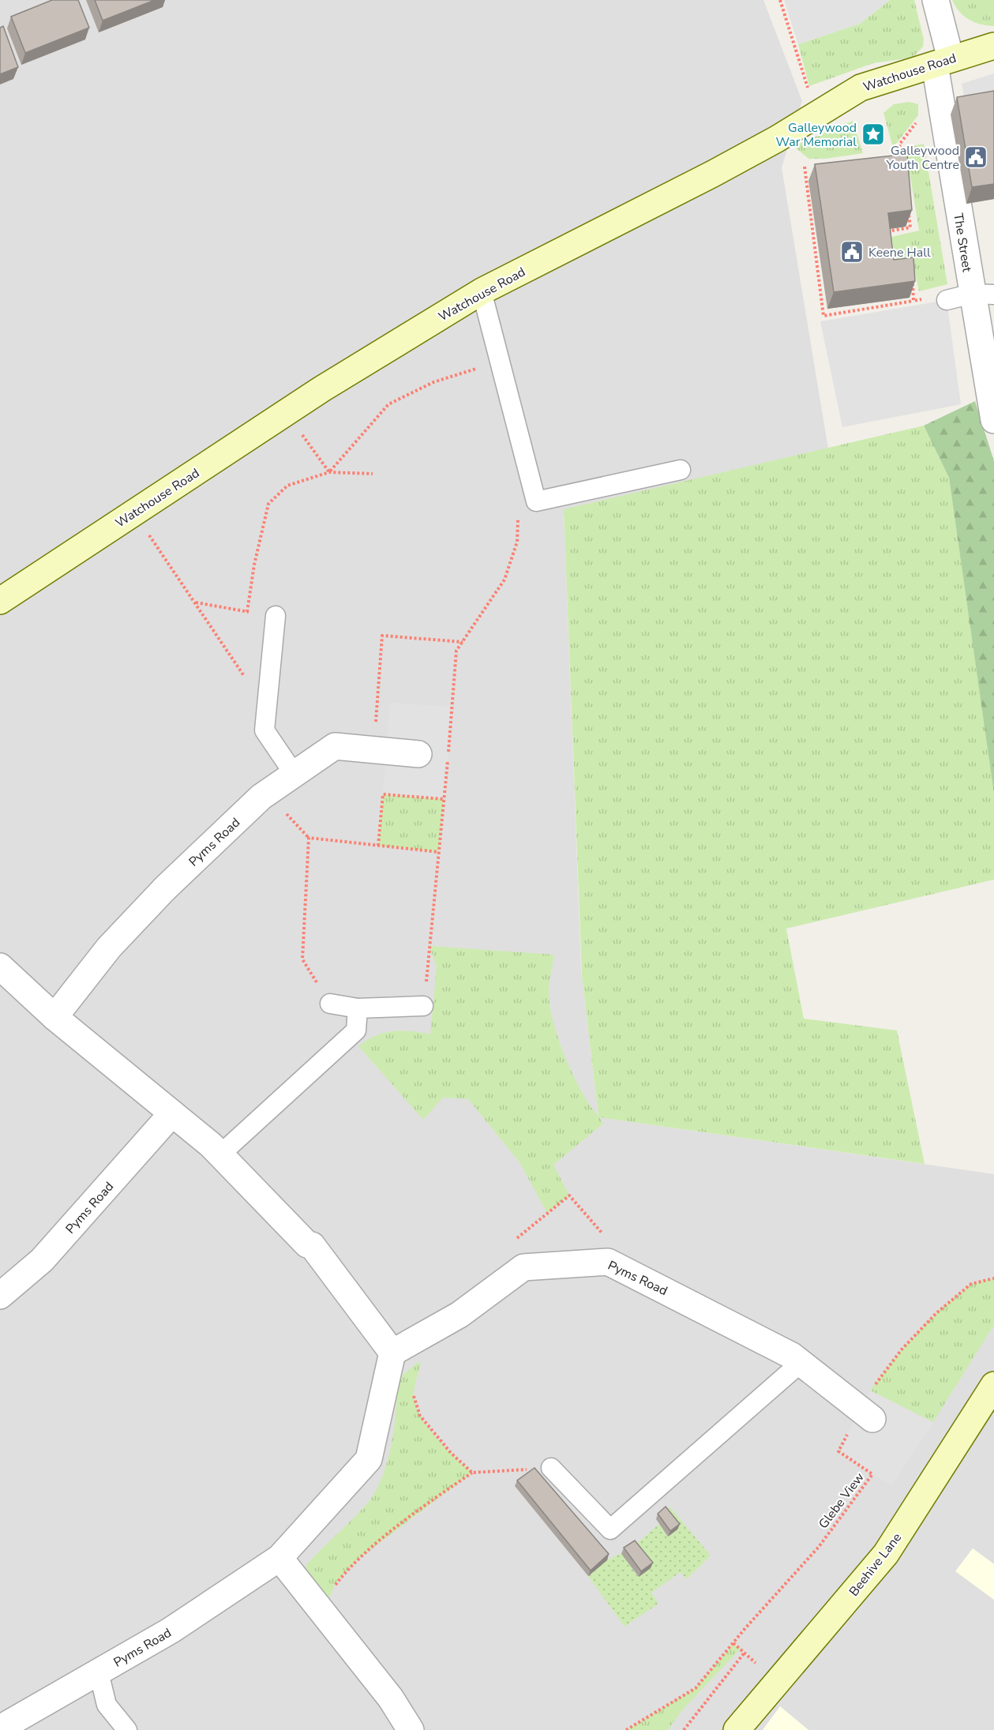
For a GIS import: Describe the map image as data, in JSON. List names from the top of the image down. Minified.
{"streets":{"street":["Watchouse Road","The Street","Pyms Road","Beehive Lane"],"path":["Glebe View"]},"crossings":[["Watchouse Road","The Street"],["Pyms Road","Glebe View"]],"places":{"place":["Galleywood War Memorial"],"public building":["Galleywood Youth Centre","Keene Hall"]}}
